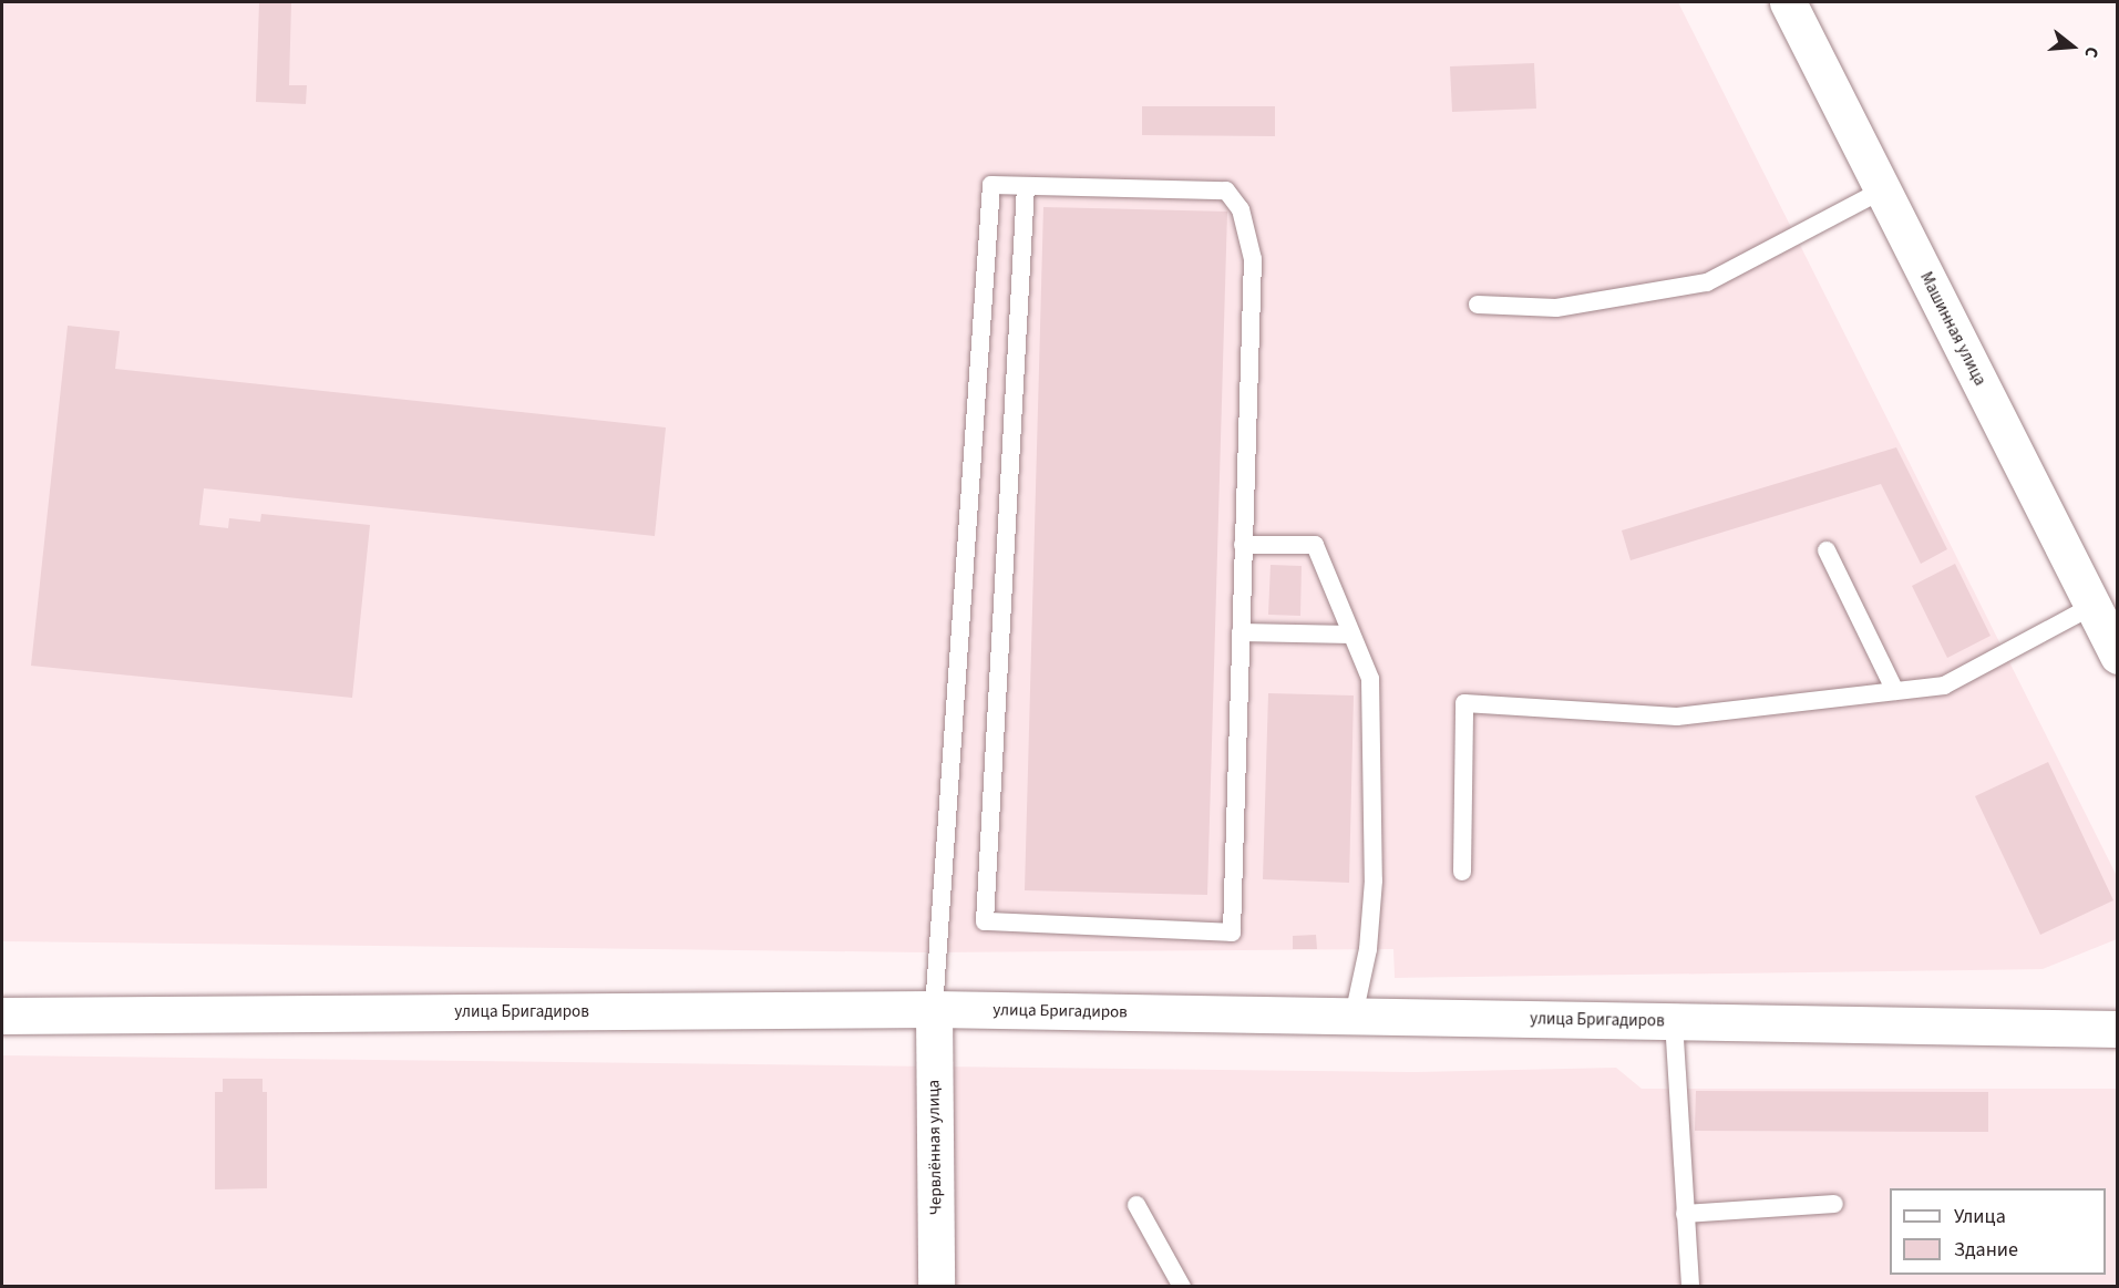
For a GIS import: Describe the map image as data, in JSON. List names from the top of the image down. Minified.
{"streets":{"street":["Машинная улица","улица Бригадиров","Червлённая улица"]},"crossings":[["улица Бригадиров","Червлённая улица"]],"legend":["Улица","Здание"],"north":"right"}
